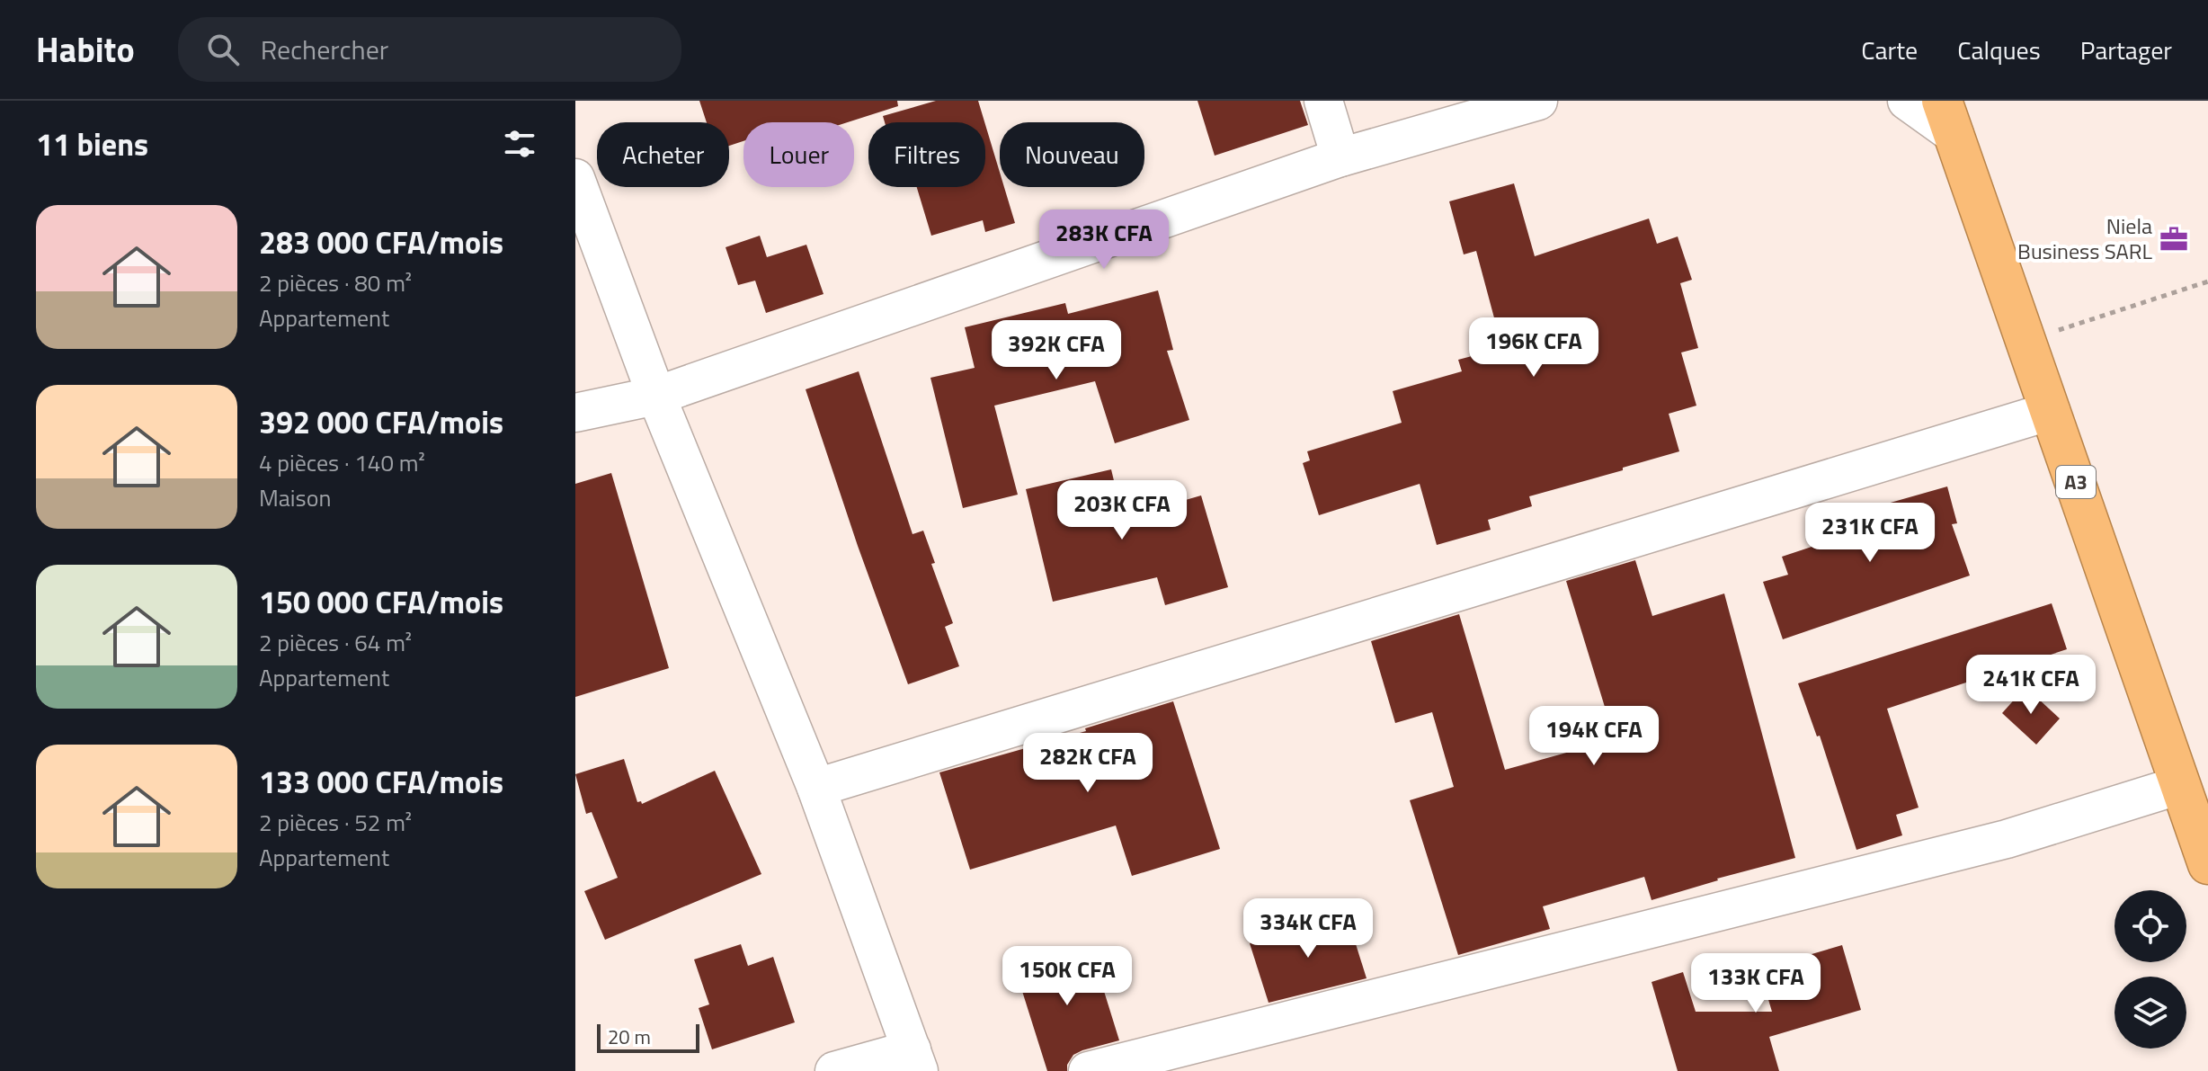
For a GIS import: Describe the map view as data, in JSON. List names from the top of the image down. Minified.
{"streets":{"highway":["A3"]},"places":{"office":["Niela Business SARL"]},"scale_bar":"20 m","page":{"header":"Habito","search":"Rechercher","nav":["Carte","Calques","Partager"],"heading":"11 biens","chip":["Acheter","Louer","Filtres","Nouveau"],"list":[{"name":"283 000 CFA/mois","note":"2 pièces · 80 m² · Appartement"},{"name":"392 000 CFA/mois","note":"4 pièces · 140 m² · Maison"},{"name":"150 000 CFA/mois","note":"2 pièces · 64 m² · Appartement"},{"name":"133 000 CFA/mois","note":"2 pièces · 52 m² · Appartement"}],"price":["283K CFA","196K CFA","392K CFA","203K CFA","231K CFA","241K CFA","194K CFA","282K CFA","334K CFA","150K CFA","133K CFA"],"scale":"20 m"}}
